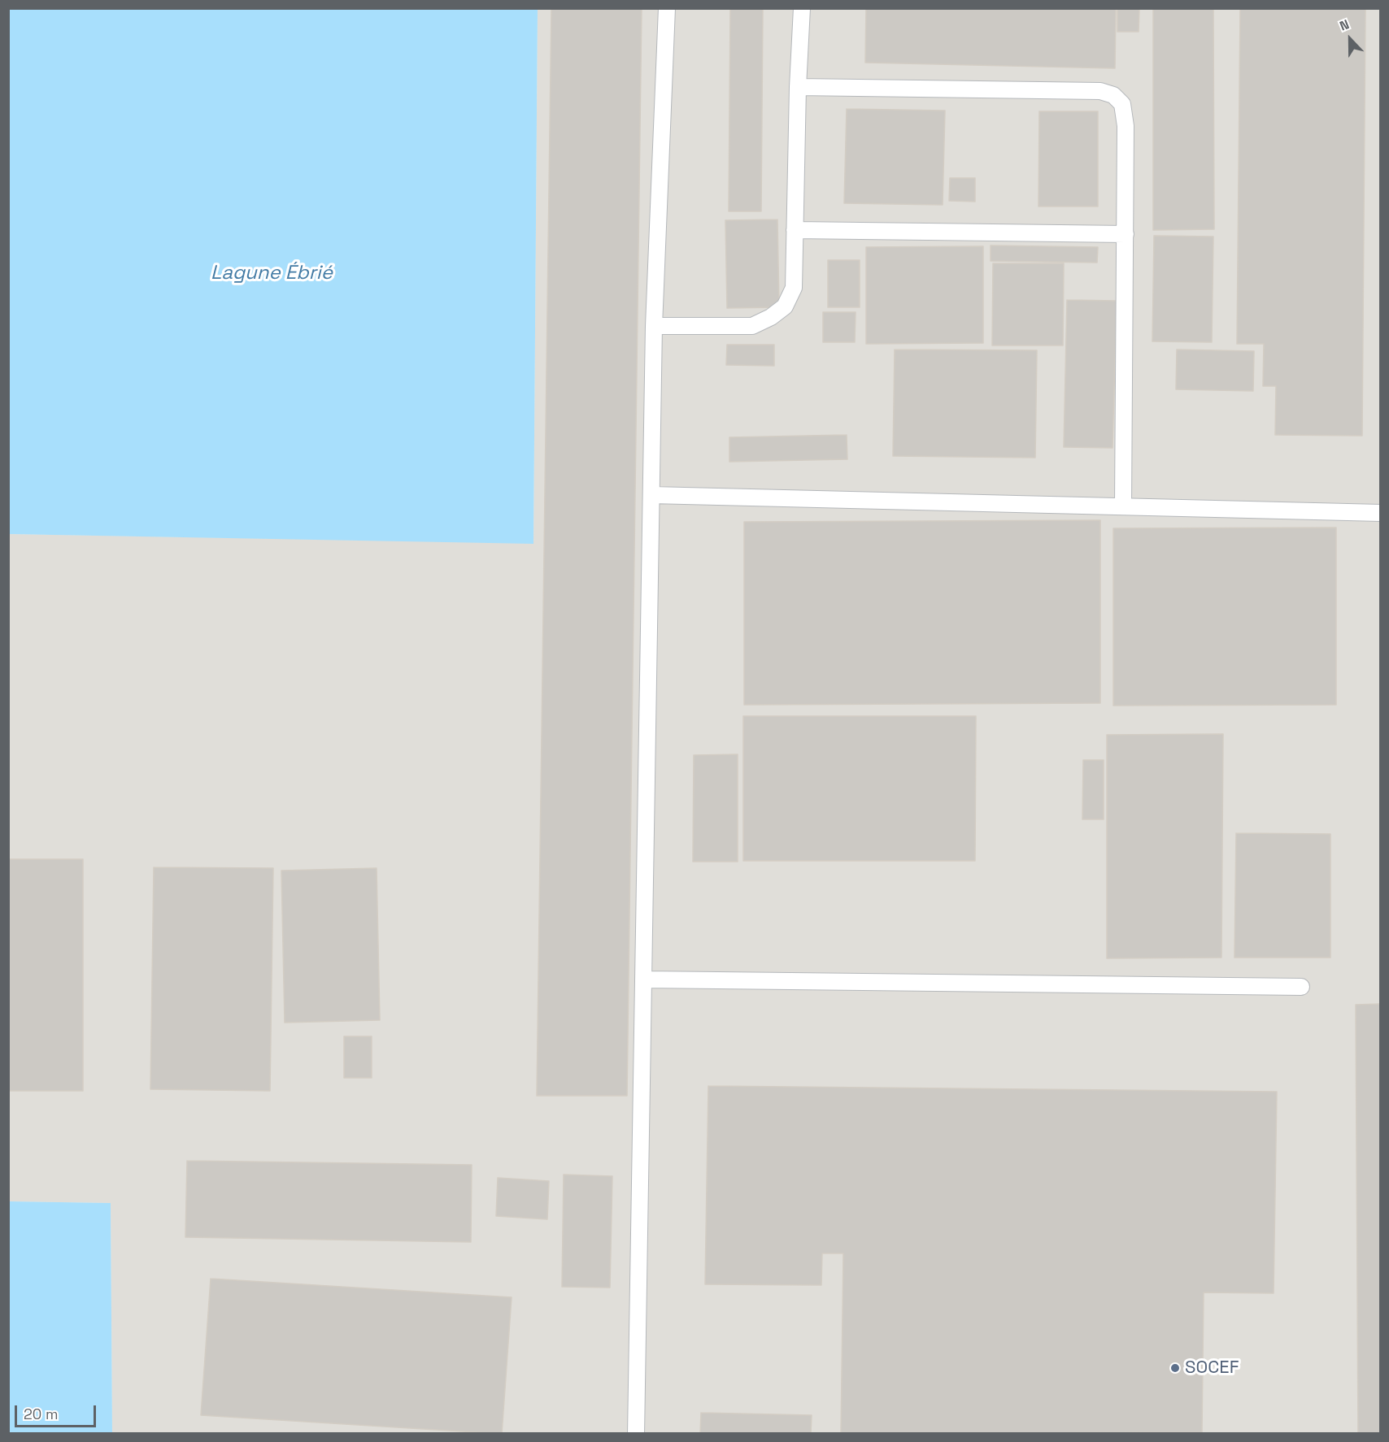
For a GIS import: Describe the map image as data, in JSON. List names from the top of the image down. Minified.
{"water":["Lagune Ébrié"],"places":["SOCEF"],"scale_bar":"20 m","north":"top"}
